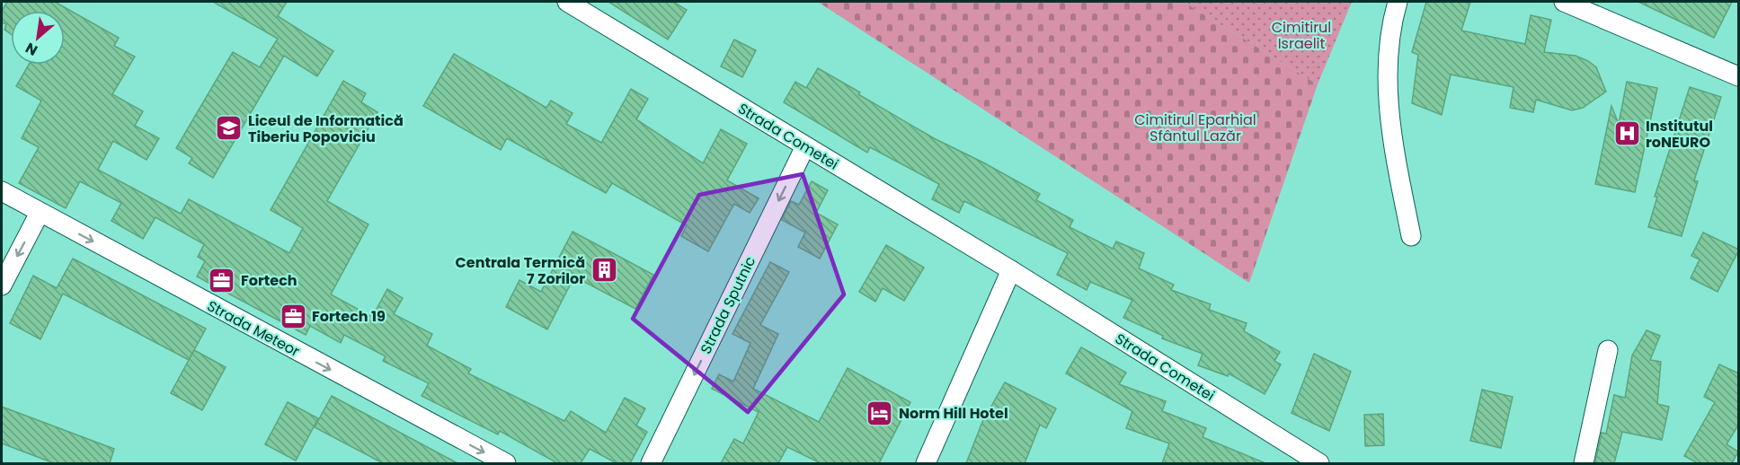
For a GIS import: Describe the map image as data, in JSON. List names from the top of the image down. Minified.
{"streets":{"street":["Strada Cometei","Strada Sputnic","Strada Meteor"]},"crossings":[["Strada Cometei","Strada Sputnic"]],"one_way":["Strada Sputnic","Strada Meteor"],"parks":["Cimitirul Israelit","Cimitirul Eparhial Sfântul Lazăr"],"places":{"school or university":["Liceul de Informatică Tiberiu Popoviciu"],"hospital":["Institutul roNEURO"],"building":["Centrala Termică 7 Zorilor"],"office":["Fortech","Fortech 19"],"hotel":["Norm Hill Hotel"]},"north":"bottom left"}
